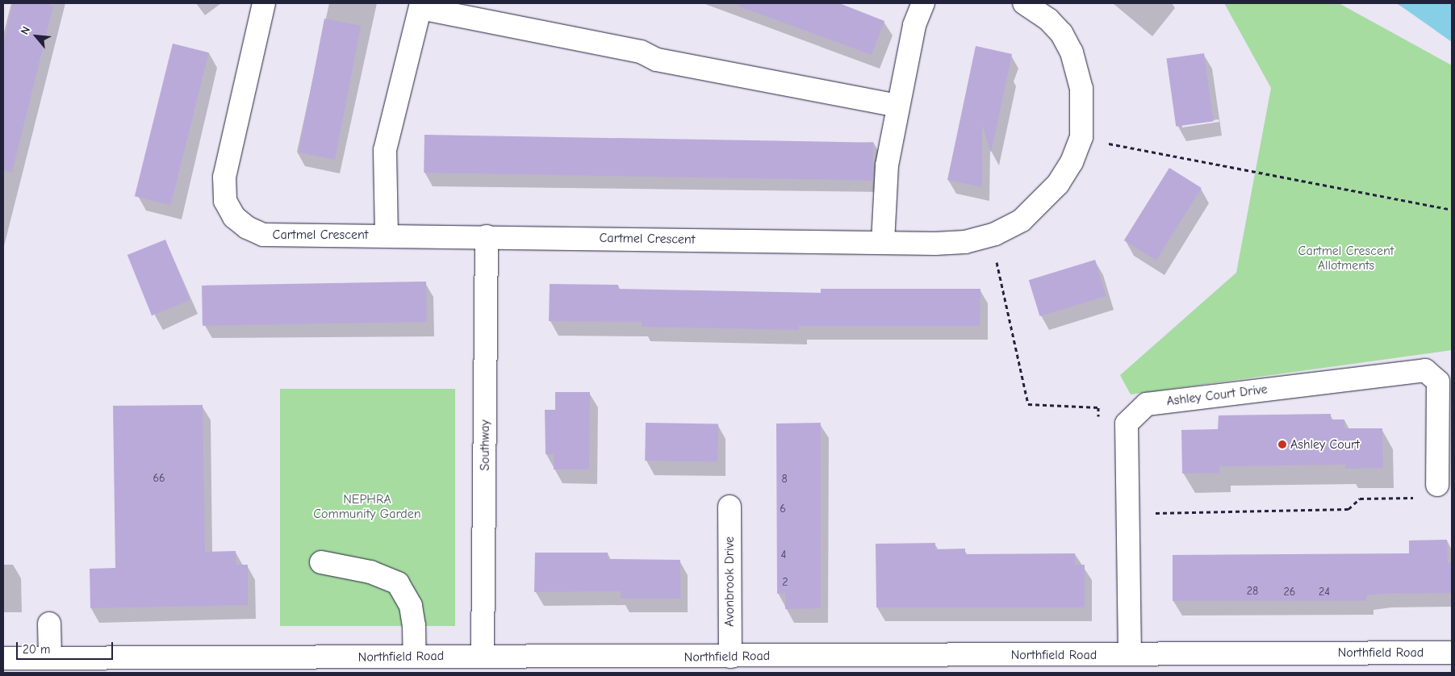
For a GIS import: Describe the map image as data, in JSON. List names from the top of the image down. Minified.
{"streets":{"street":["Cartmel Crescent","Ashley Court Drive","Southway","Avonbrook Drive","Northfield Road"]},"crossings":[["Cartmel Crescent","Southway"],["Ashley Court Drive","Northfield Road"],["Southway","Northfield Road"],["Avonbrook Drive","Northfield Road"]],"parks":["Cartmel Crescent Allotments","NEPHRA Community Garden"],"places":["Ashley Court"],"house_numbers":["66","8","6","4","2","28","26","24"],"scale_bar":"20 m","north":"top left"}
